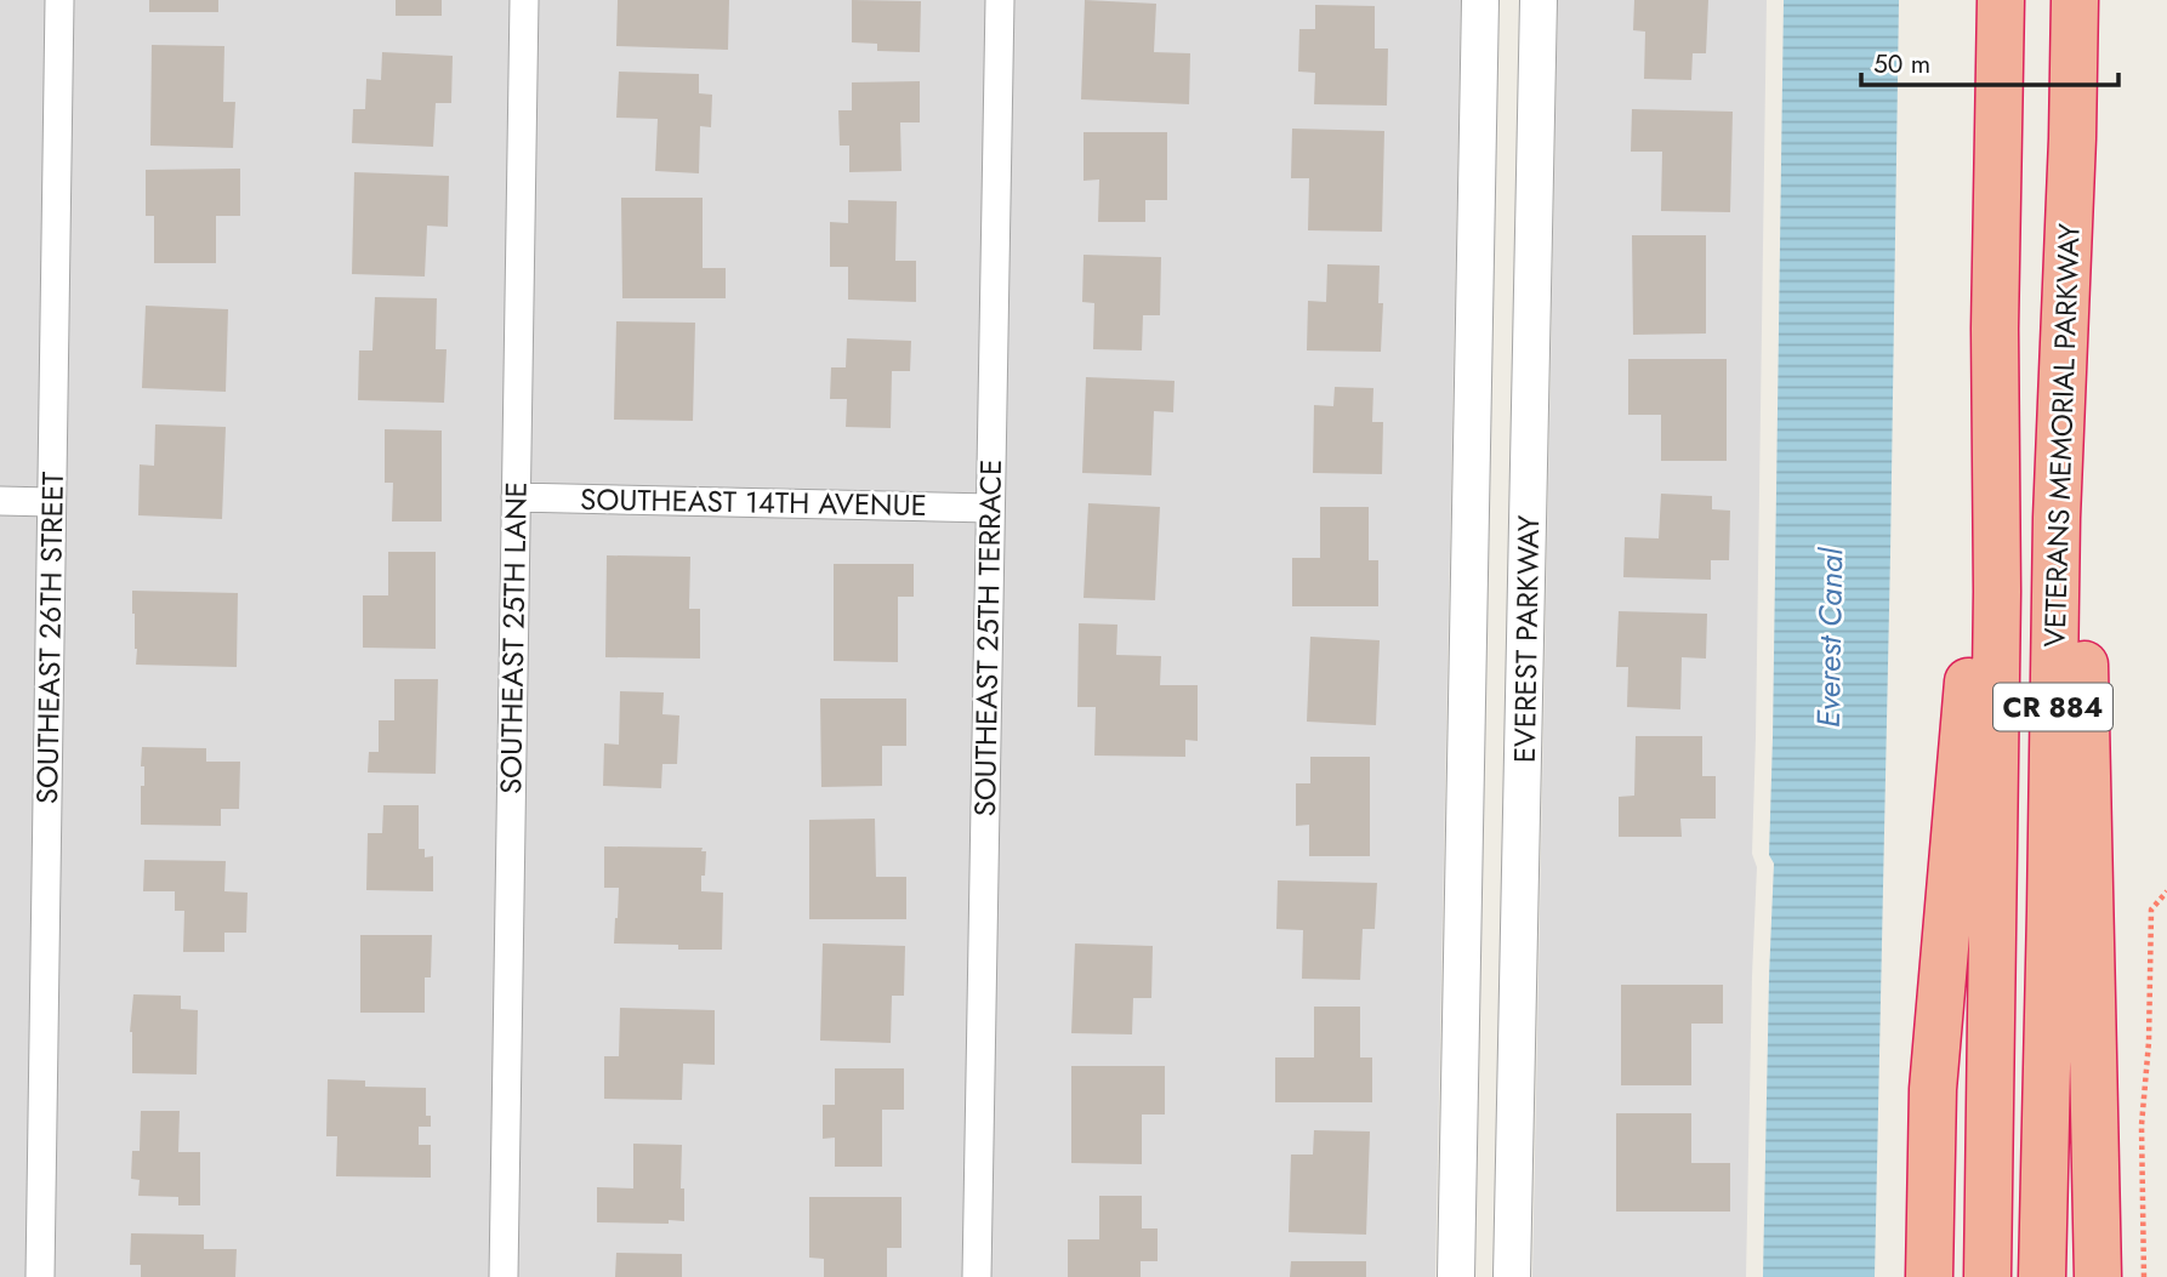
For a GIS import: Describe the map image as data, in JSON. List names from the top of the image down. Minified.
{"streets":{"highway":["VETERANS MEMORIAL PARKWAY","CR 884"],"street":["SOUTHEAST 14TH AVENUE","SOUTHEAST 26TH STREET","SOUTHEAST 25TH LANE","SOUTHEAST 25TH TERRACE","EVEREST PARKWAY"]},"crossings":[["SOUTHEAST 14TH AVENUE","SOUTHEAST 25TH LANE"],["SOUTHEAST 14TH AVENUE","SOUTHEAST 25TH TERRACE"]],"water":["Everest Canal"],"scale_bar":"50 m"}
